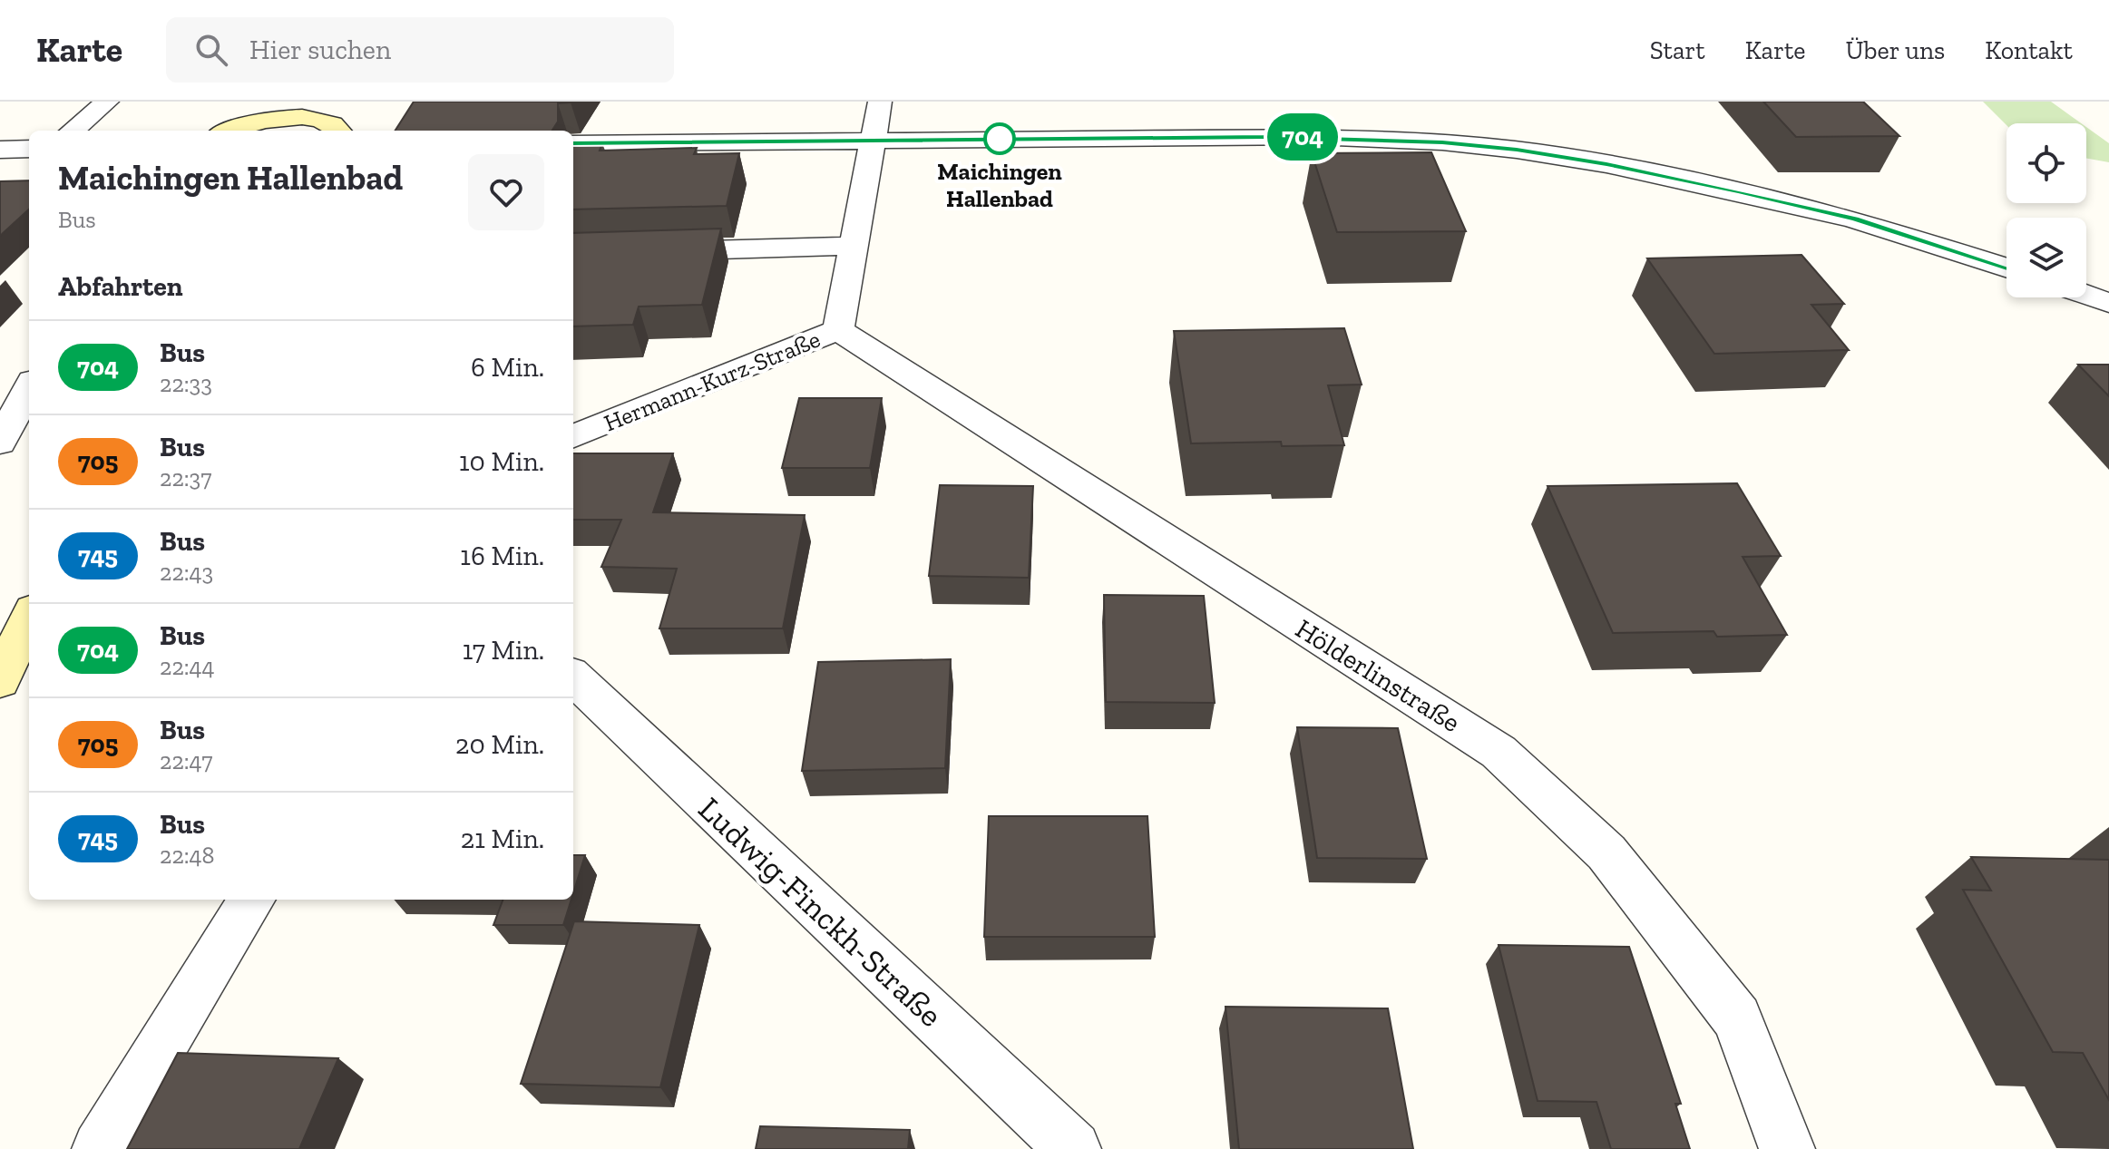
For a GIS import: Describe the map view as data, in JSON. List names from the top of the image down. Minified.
{"streets":{"street":["Hermann-Kurz-Straße","Hölderlinstraße","Ludwig-Finckh-Straße"]},"crossings":[["Hermann-Kurz-Straße","Hölderlinstraße"]],"places":["Maichingen Hallenbad"],"lines":["bus line 704"],"page":{"header":"Karte","search":"Hier suchen","nav":["Start","Karte","Über uns","Kontakt"],"on_map":"704","heading":[["Maichingen Hallenbad","Bus"],"Abfahrten"],"list":[{"mark":"704","name":"Bus","note":"22:33","value":"6 Min."},{"mark":"705","name":"Bus","note":"22:37","value":"10 Min."},{"mark":"745","name":"Bus","note":"22:43","value":"16 Min."},{"mark":"704","name":"Bus","note":"22:44","value":"17 Min."},{"mark":"705","name":"Bus","note":"22:47","value":"20 Min."},{"mark":"745","name":"Bus","note":"22:48","value":"21 Min."}]}}
